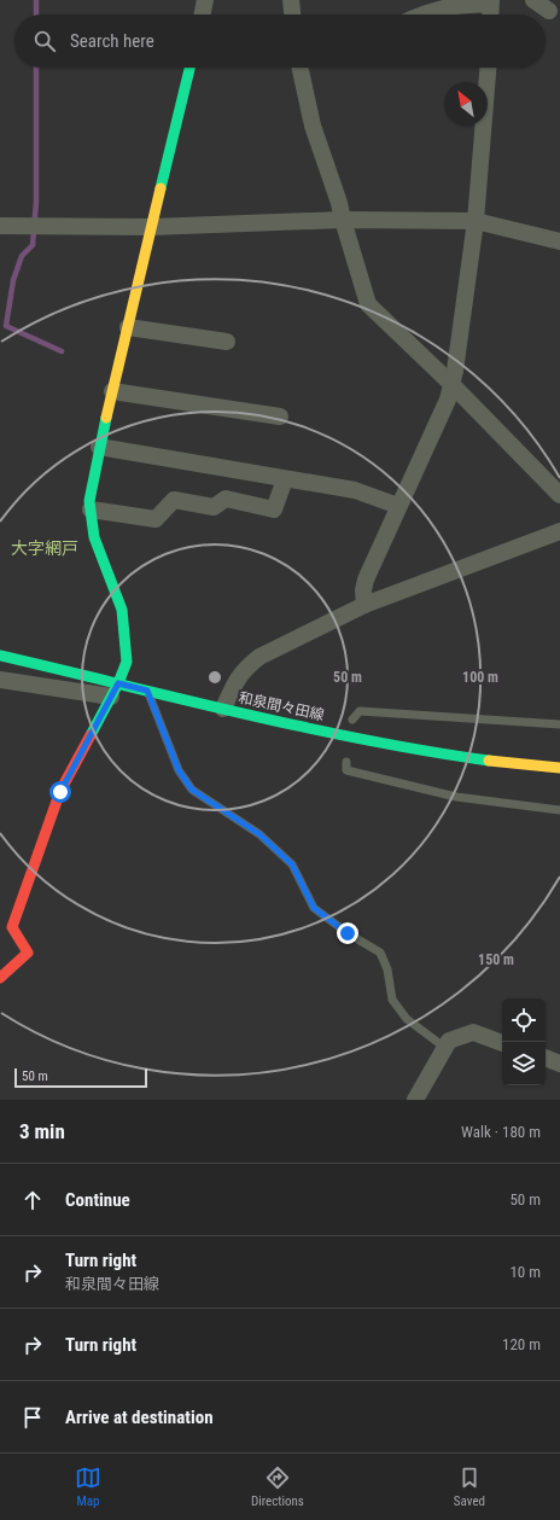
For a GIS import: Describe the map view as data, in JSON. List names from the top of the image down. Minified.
{"streets":{"street":["和泉間々田線"]},"districts":["大字網戸"],"scale_bar":"50 m","north":"top left","page":{"search":"Search here","scale":"50 m","heading":["3 min","Walk · 180 m"],"list":[["Continue","50 m"],["Turn right","和泉間々田線","10 m"],["Turn right","120 m"],"Arrive at destination"],"nav":["Map","Directions","Saved"]},"rings":["50 m","100 m","150 m"]}
